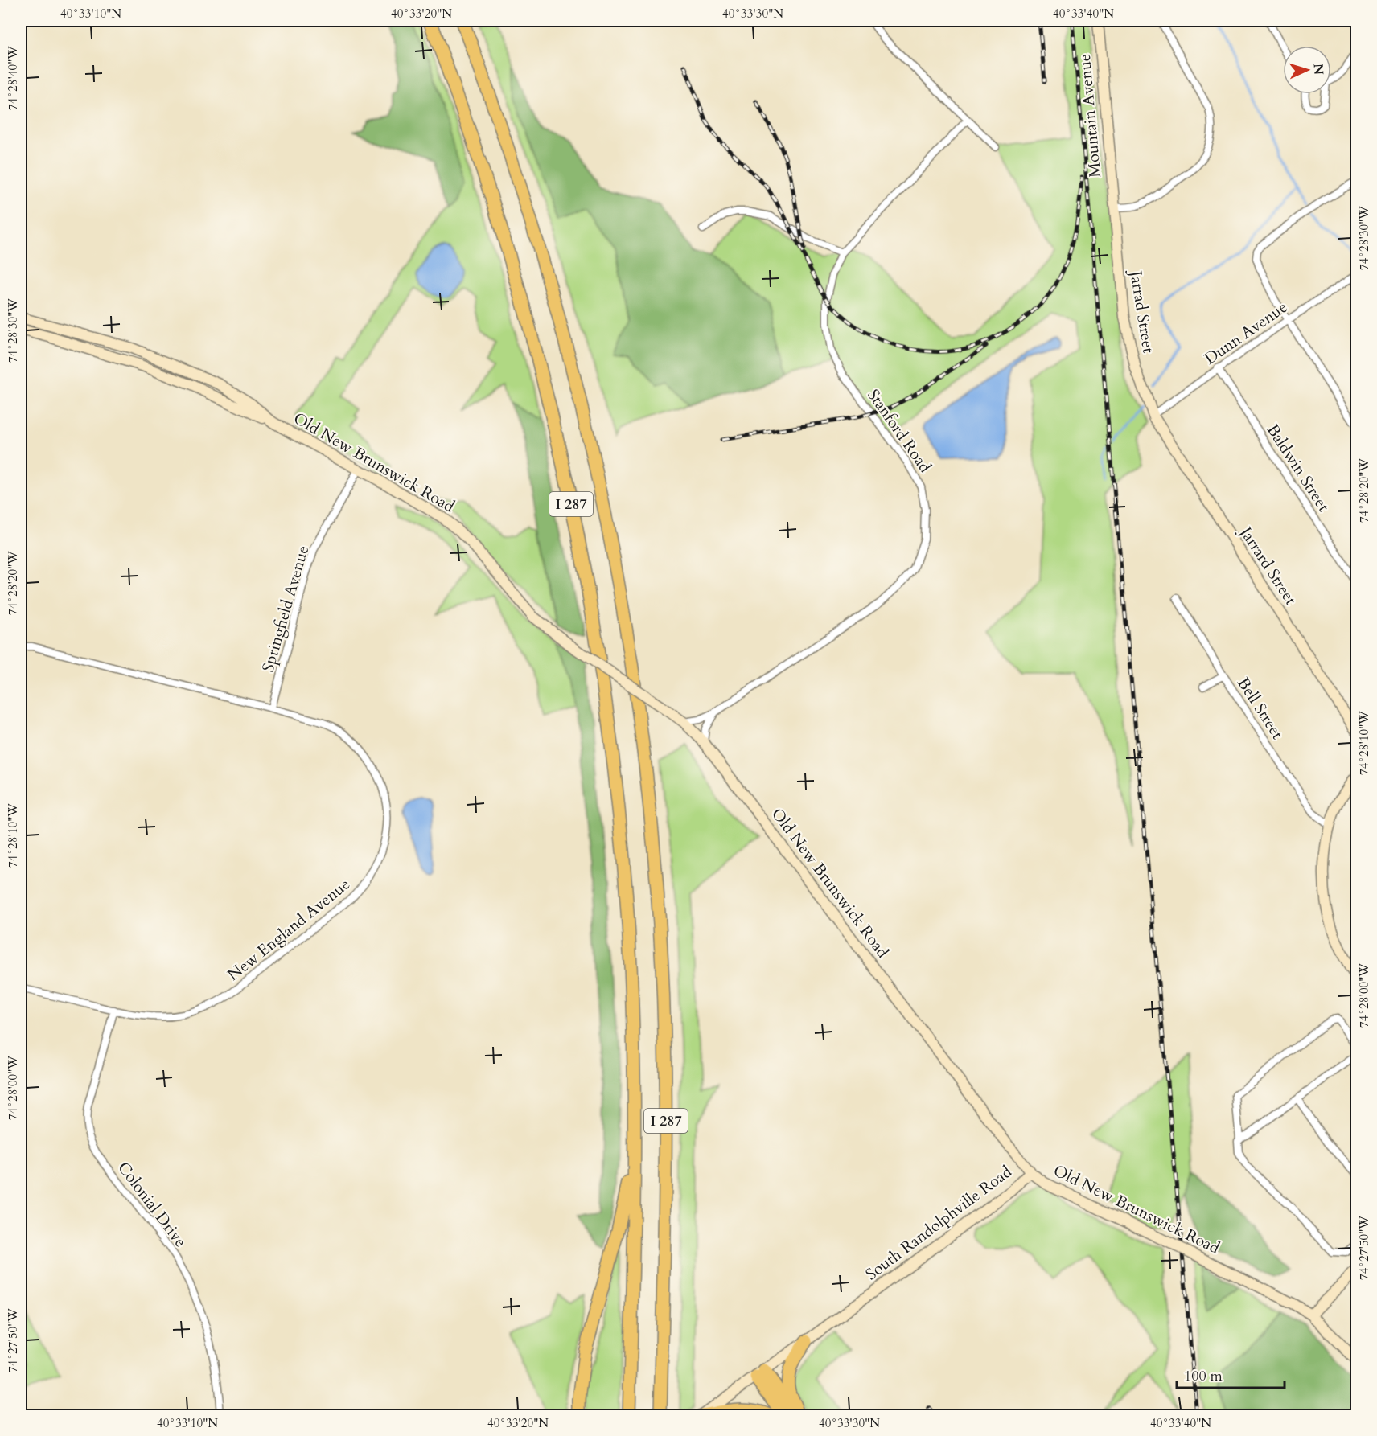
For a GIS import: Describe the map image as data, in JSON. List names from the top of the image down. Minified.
{"streets":{"highway":["I 287"],"main road":["Mountain Avenue","Jarrad Street","Old New Brunswick Road","Jarrard Street","South Randolphville Road"],"street":["Dunn Avenue","Stanford Road","Baldwin Street","Springfield Avenue","Bell Street","New England Avenue","Colonial Drive"]},"crossings":[["Mountain Avenue","Jarrad Street"],["Jarrad Street","Dunn Avenue"],["Jarrad Street","Jarrard Street"],["Dunn Avenue","Baldwin Street"],["Dunn Avenue","Jarrard Street"],["Stanford Road","Old New Brunswick Road"],["Old New Brunswick Road","Springfield Avenue"],["Old New Brunswick Road","South Randolphville Road"],["Springfield Avenue","New England Avenue"],["New England Avenue","Colonial Drive"]],"scale_bar":"100 m","north":"right","coordinates":["40°33'10\"N","40°33'20\"N","40°33'30\"N","40°33'40\"N","74°28'40\"W","74°28'30\"W","74°28'20\"W","74°28'10\"W","74°28'00\"W","74°27'50\"W"]}
